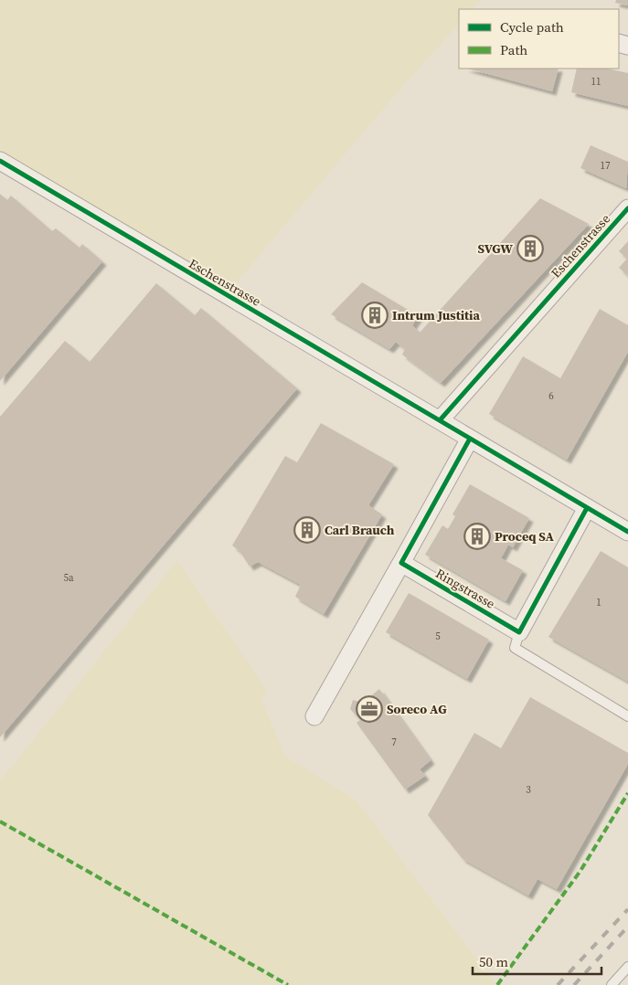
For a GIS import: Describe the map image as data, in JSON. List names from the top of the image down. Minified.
{"streets":{"street":["Eschenstrasse","Ringstrasse"]},"places":{"building":["SVGW","Intrum Justitia","Carl Brauch","Proceq SA"],"office":["Soreco AG"]},"house_numbers":["11","17","6","5a","1","5","7","3"],"legend":["Cycle path","Path"],"scale_bar":"50 m"}
